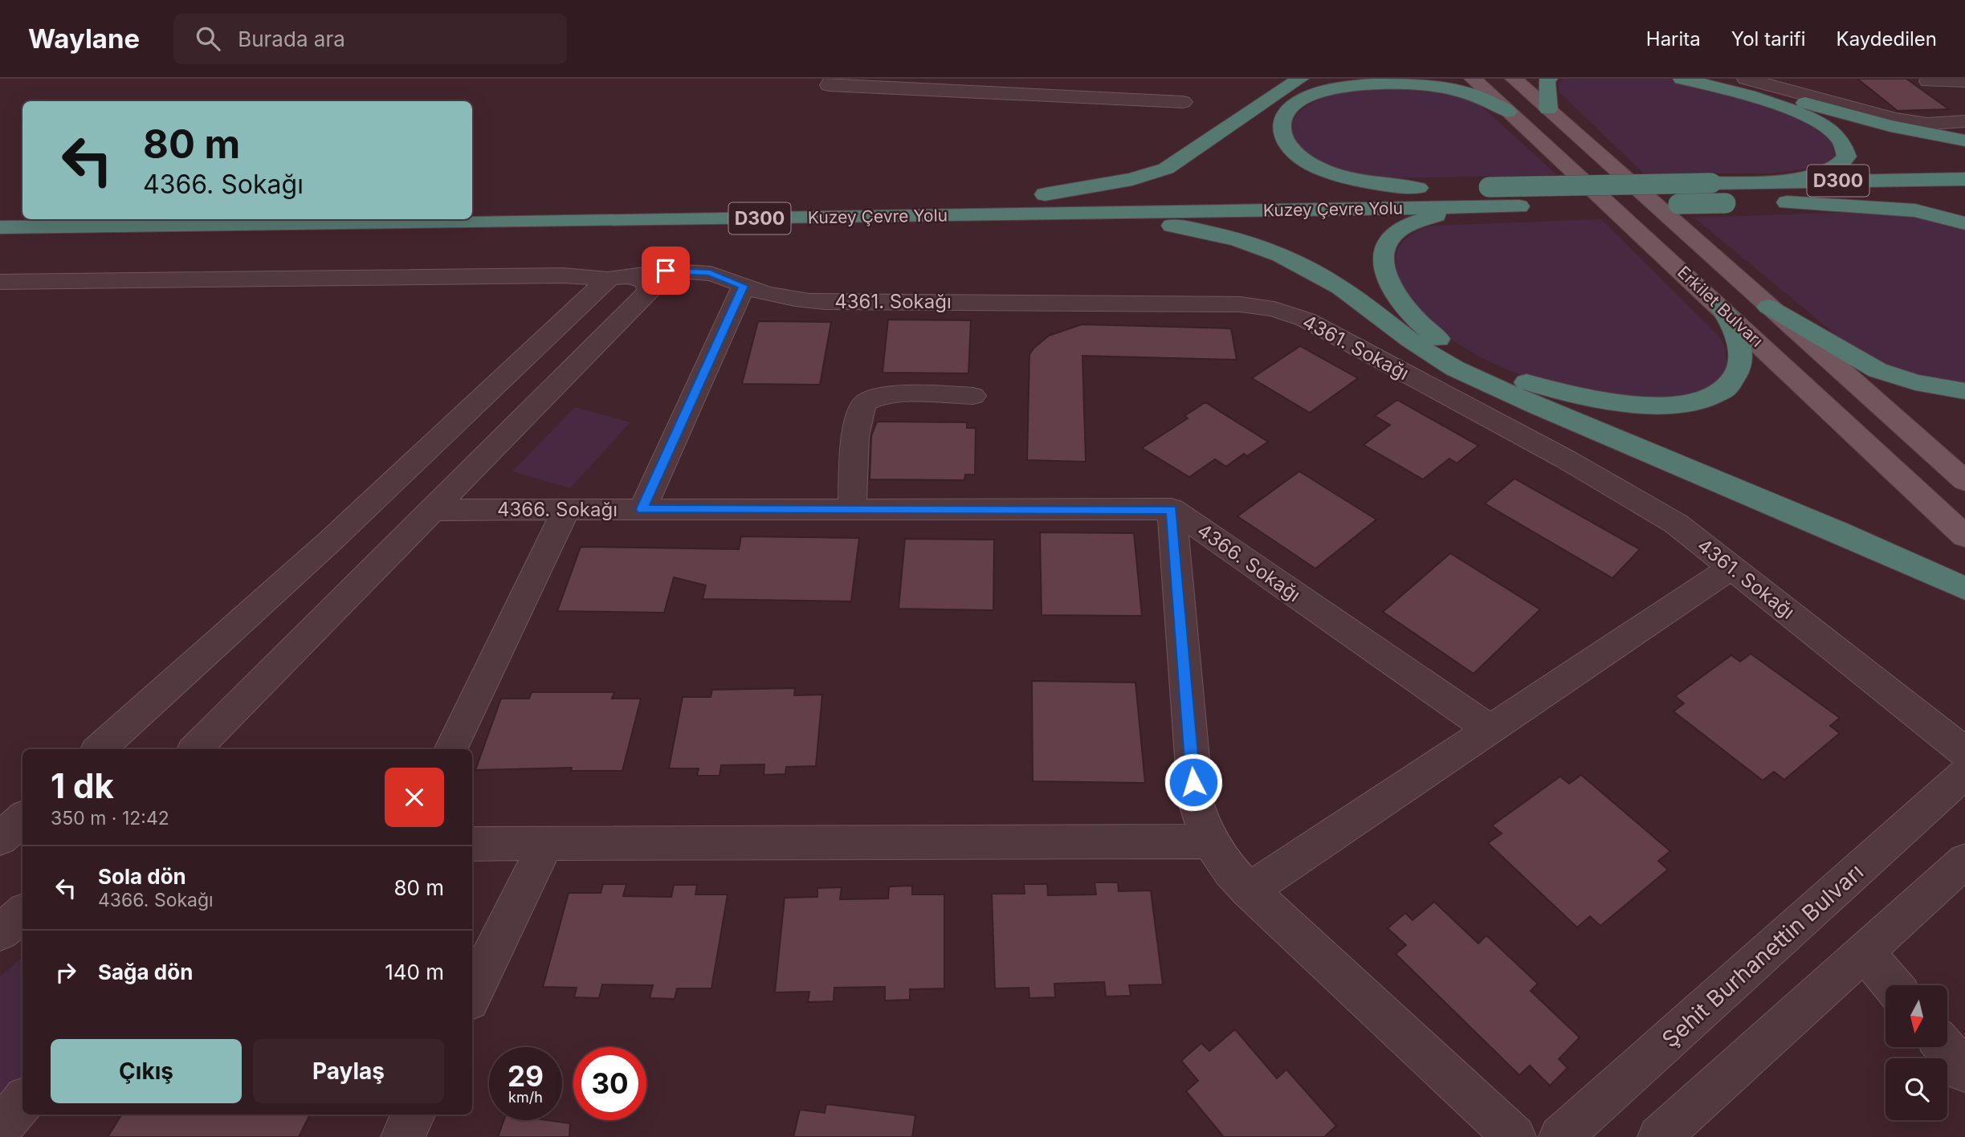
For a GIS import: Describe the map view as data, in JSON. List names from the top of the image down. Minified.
{"streets":{"highway":["D300","Kuzey Çevre Yolu"],"main road":["Erkilet Bulvarı"],"street":["4361. Sokağı","4366. Sokağı","Şehit Burhanettin Bulvarı"]},"crossings":[["D300","Kuzey Çevre Yolu"],["Kuzey Çevre Yolu","Erkilet Bulvarı"]],"north":"bottom","page":{"header":"Waylane","search":"Burada ara","nav":["Harita","Yol tarifi","Kaydedilen"],"turn":["80 m","4366. Sokağı"],"heading":["1 dk","350 m · 12:42"],"list":[{"name":"Sola dön","note":"4366. Sokağı","value":"80 m"},{"name":"Sağa dön","value":"140 m"}],"buttons":["Çıkış","Paylaş"],"speed":"29 km/h","limit":"30"}}
